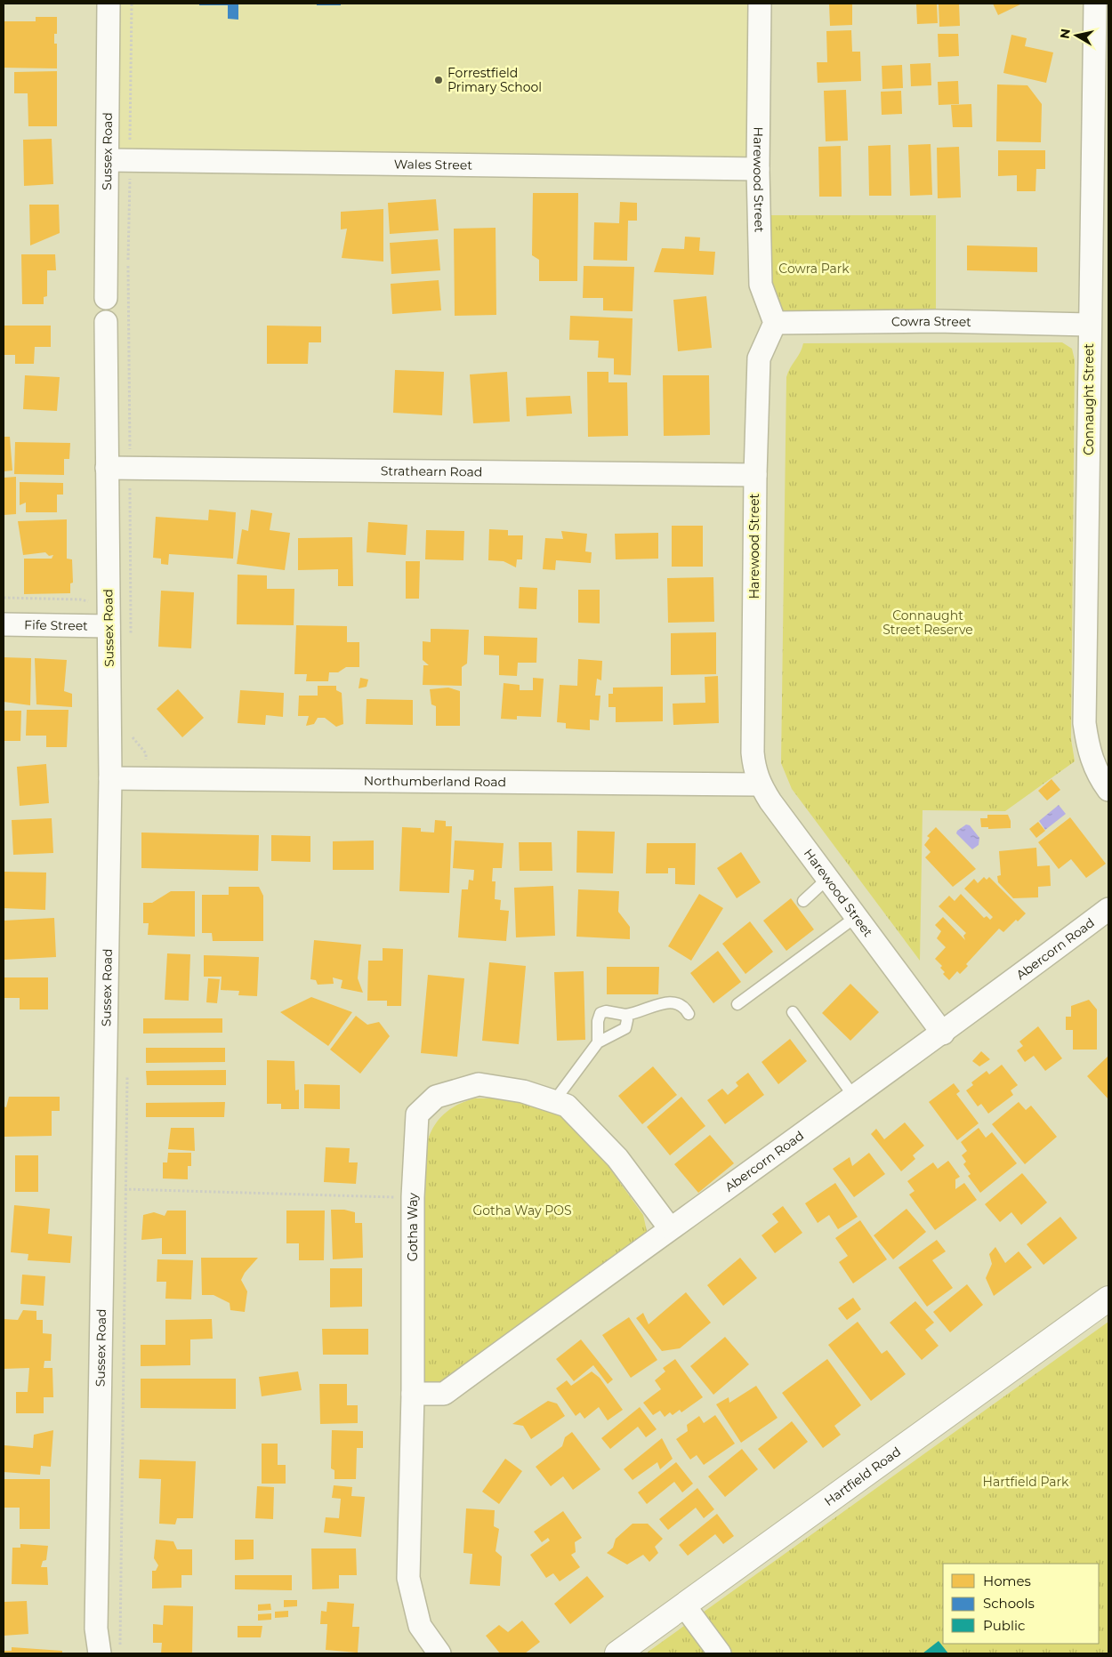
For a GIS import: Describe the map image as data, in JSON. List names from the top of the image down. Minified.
{"streets":{"street":["Sussex Road","Wales Street","Harewood Street","Cowra Street","Connaught Street","Strathearn Road","Fife Street","Northumberland Road","Abercorn Road","Gotha Way","Hartfield Road"]},"crossings":[["Sussex Road","Wales Street"],["Sussex Road","Strathearn Road"],["Sussex Road","Fife Street"],["Sussex Road","Northumberland Road"],["Wales Street","Harewood Street"],["Harewood Street","Cowra Street"],["Harewood Street","Strathearn Road"],["Harewood Street","Northumberland Road"],["Harewood Street","Abercorn Road"],["Cowra Street","Connaught Street"],["Abercorn Road","Gotha Way"]],"parks":["Cowra Park","Connaught Street Reserve","Gotha Way POS","Hartfield Park"],"places":["Forrestfield Primary School"],"legend":["Homes","Schools","Public"],"north":"left"}
